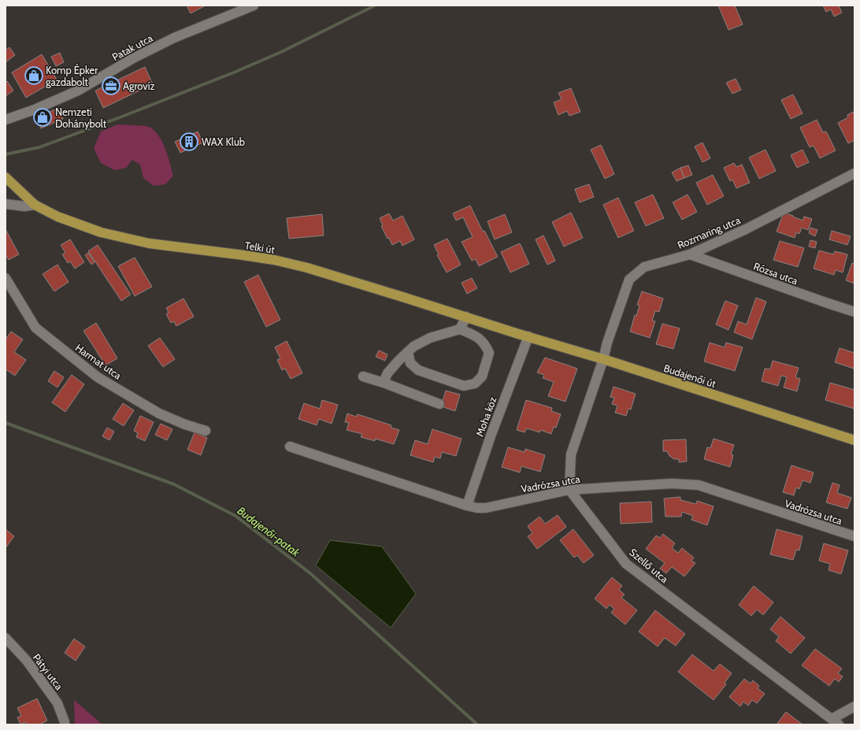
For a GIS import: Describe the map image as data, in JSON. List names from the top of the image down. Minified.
{"streets":{"main road":["Telki út","Budajenői út"],"street":["Patak utca","Rozmaring utca","Rózsa utca","Harmat utca","Moha köz","Vadrózsa utca","Szellő utca","Pátyi utca"]},"crossings":[["Rozmaring utca","Rózsa utca"],["Rozmaring utca","Budajenői út"],["Telki út","Budajenői út"],["Budajenői út","Moha köz"],["Moha köz","Vadrózsa utca"],["Vadrózsa utca","Szellő utca"]],"water":["Budajenői-patak"],"places":{"shop":["Komp Épker gazdabolt","Nemzeti Dohánybolt"],"office":["Agrovíz"],"building":["WAX Klub"]}}
